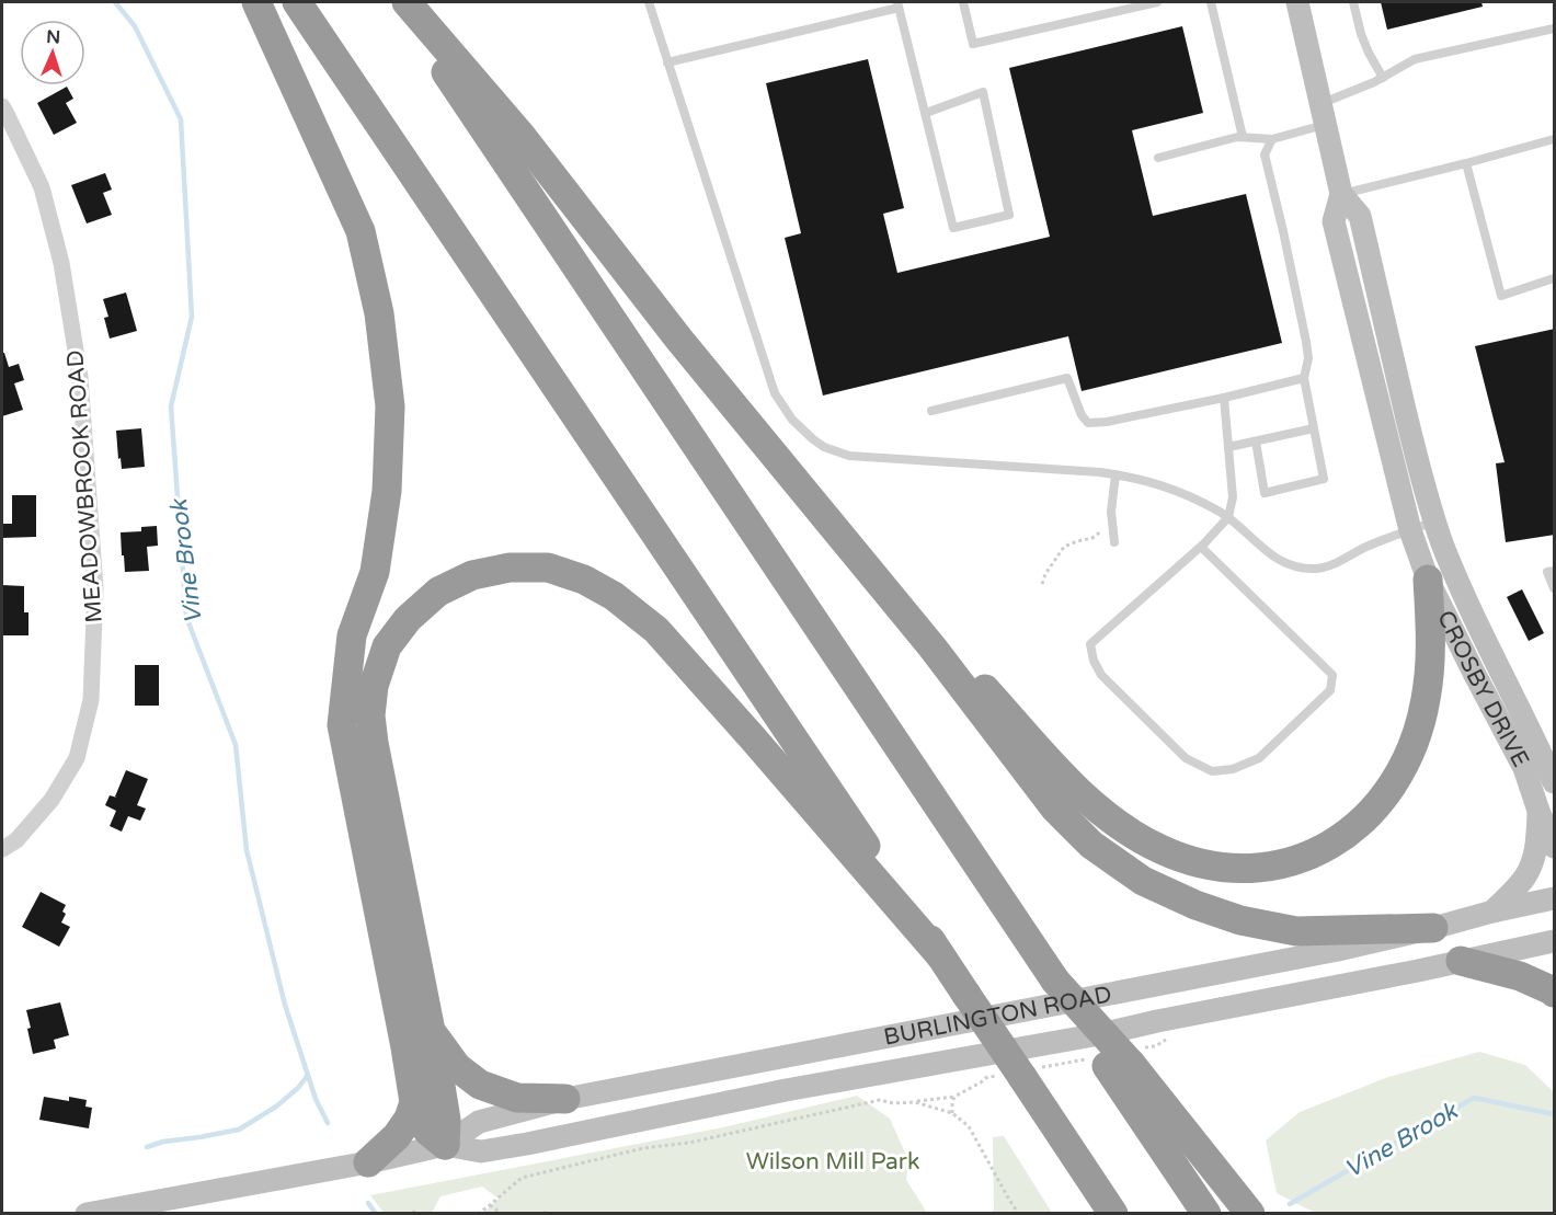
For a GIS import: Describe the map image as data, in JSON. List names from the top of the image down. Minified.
{"streets":{"main road":["CROSBY DRIVE","BURLINGTON ROAD"],"street":["MEADOWBROOK ROAD"]},"water":["Vine Brook"],"parks":["Wilson Mill Park"],"north":"top"}
